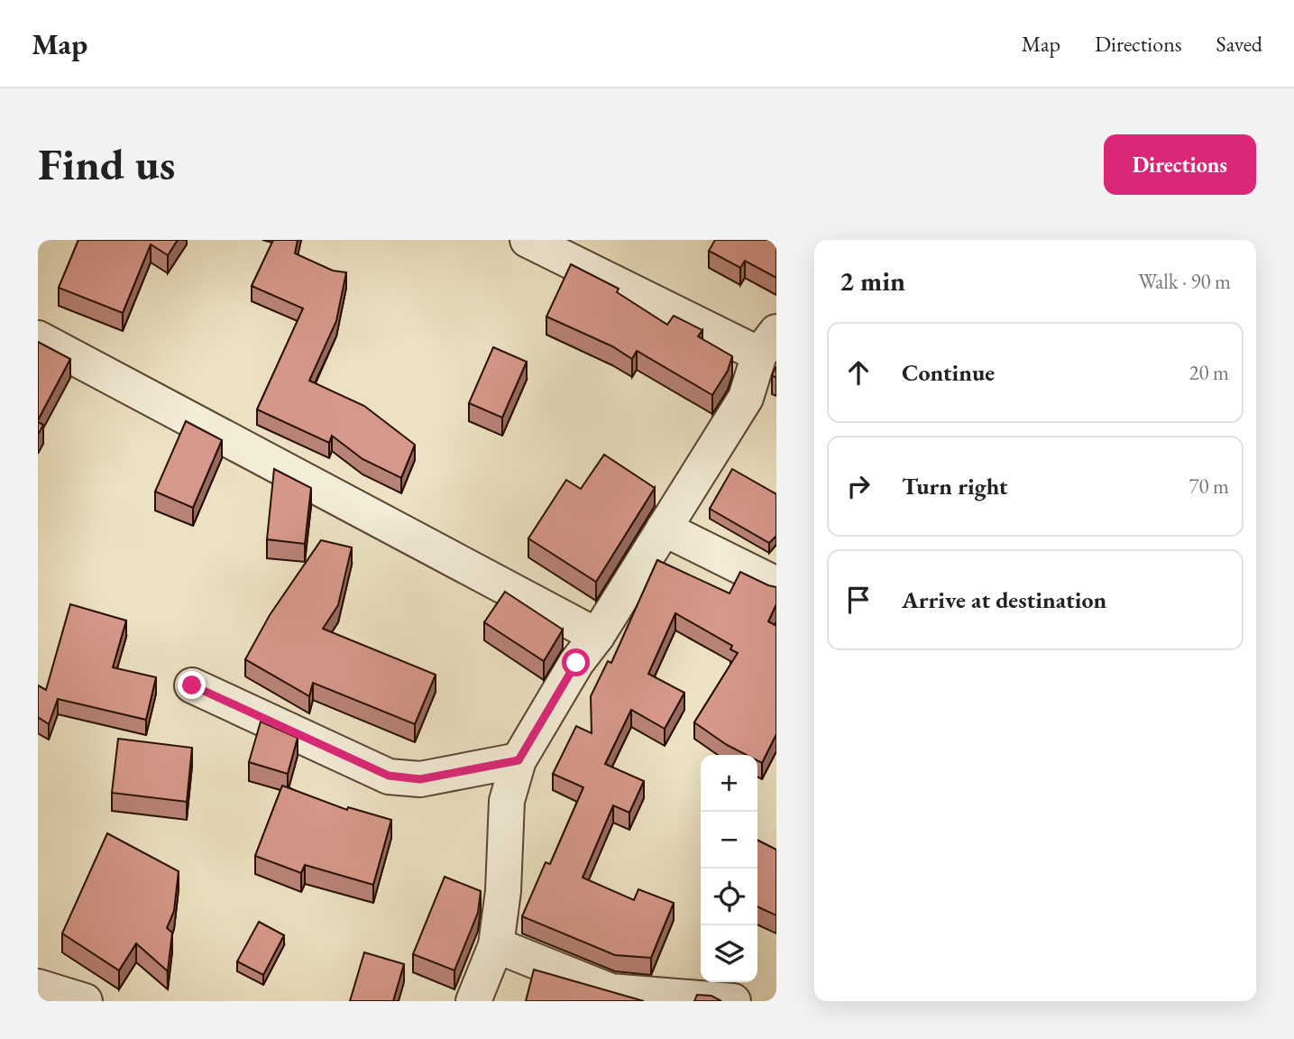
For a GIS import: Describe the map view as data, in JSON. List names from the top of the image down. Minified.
{"page":{"header":"Map","nav":["Map","Directions","Saved"],"buttons":"Directions","title":"Find us","heading":["2 min","Walk · 90 m"],"list":[["Continue","20 m"],["Turn right","70 m"],"Arrive at destination"],"map_buttons":["+","−"]}}
